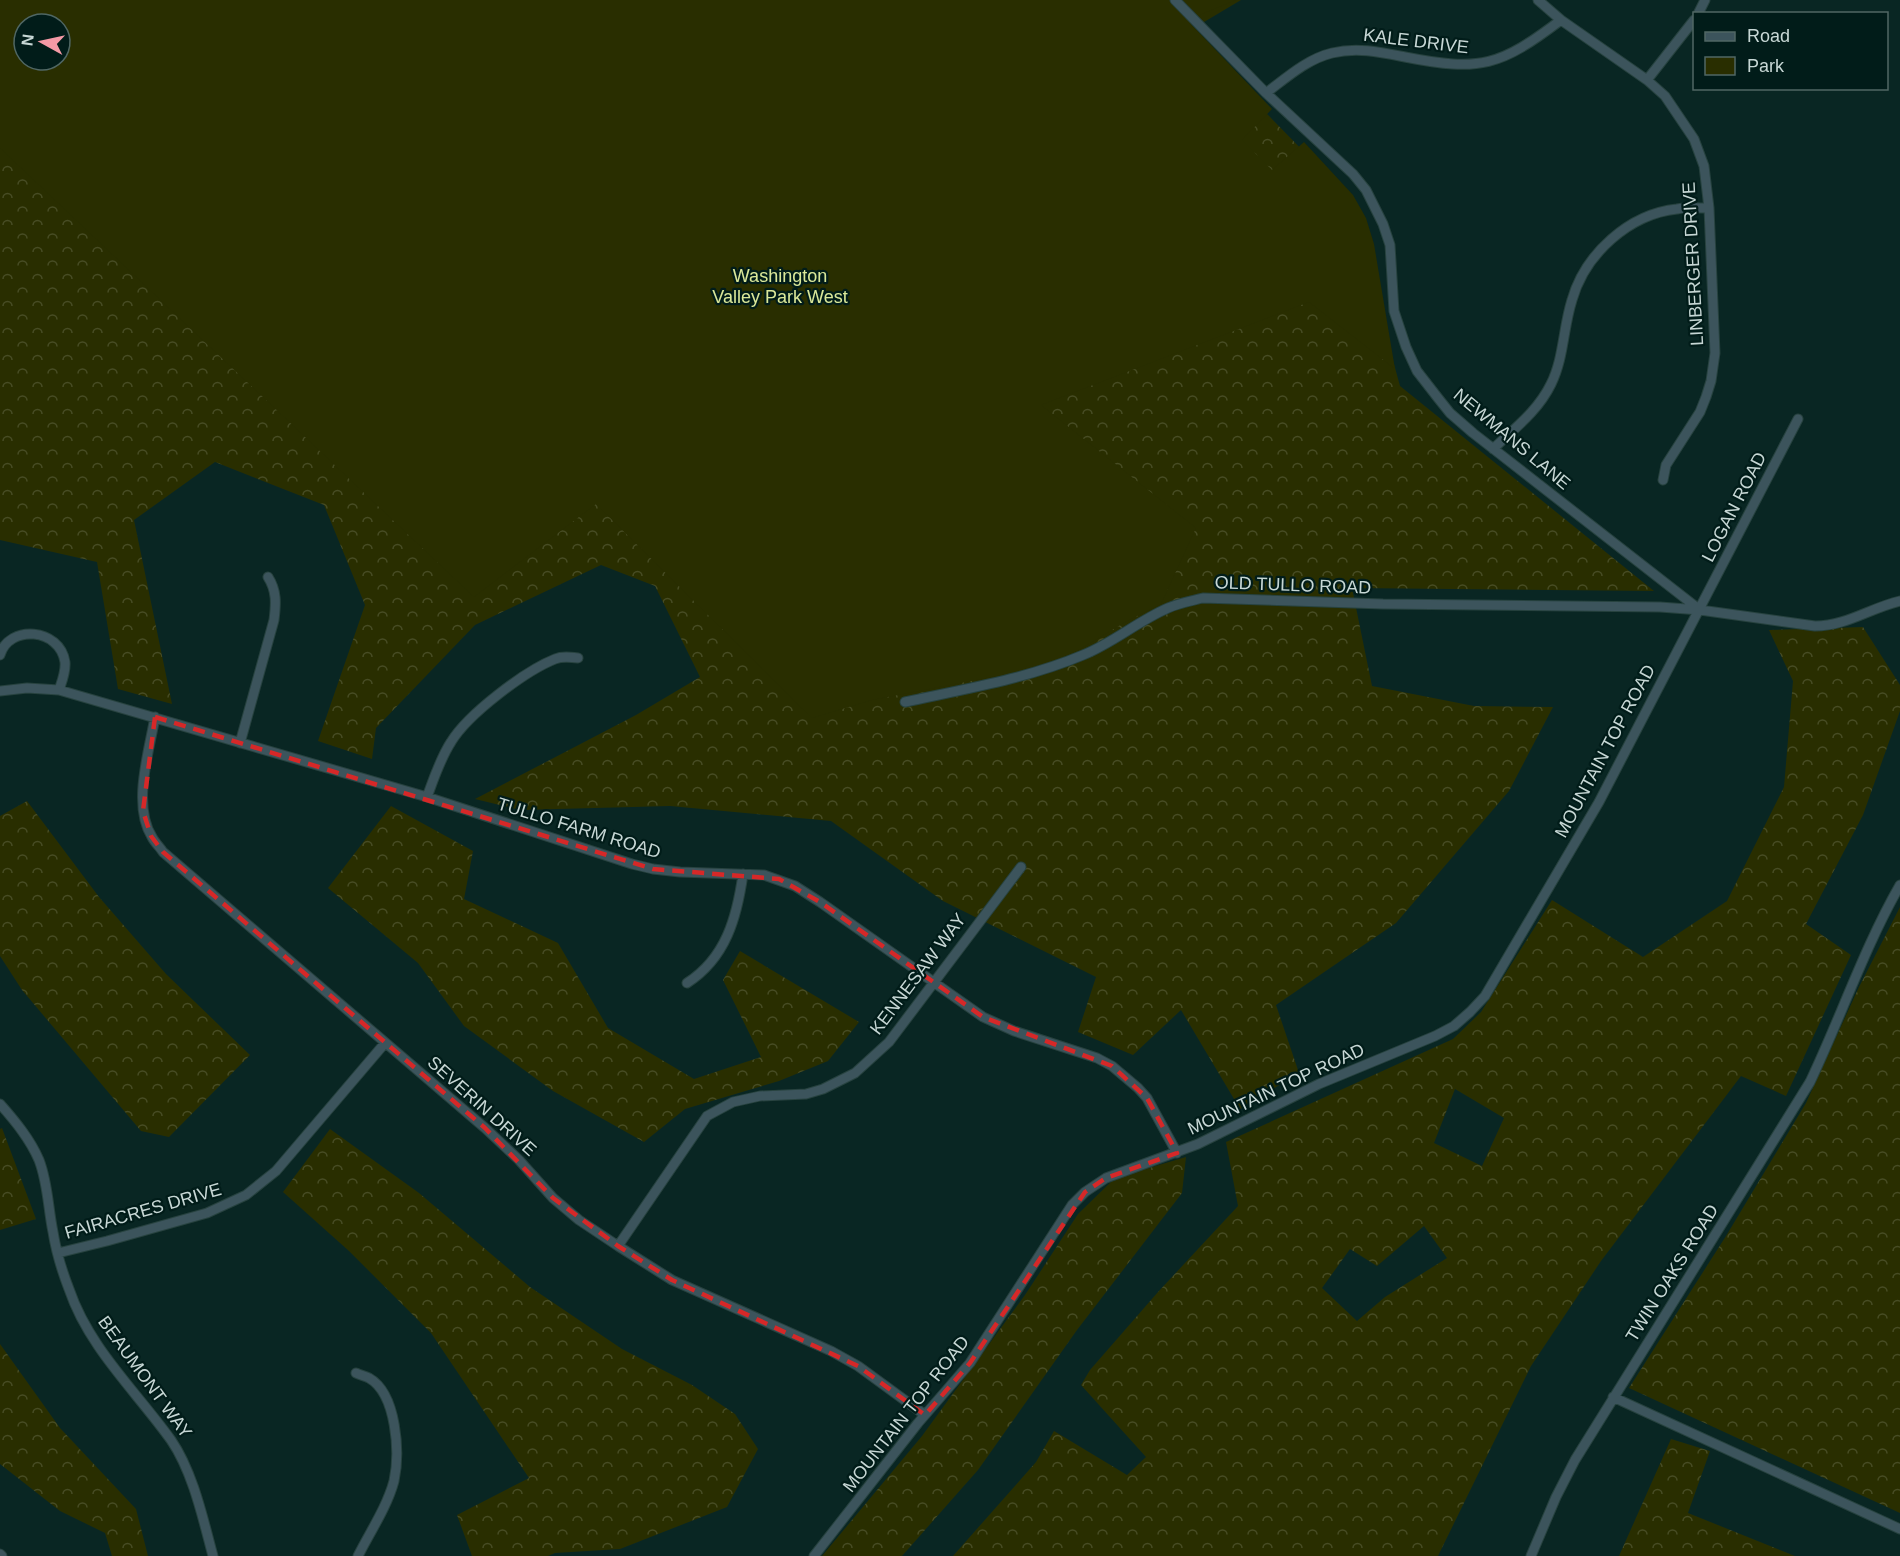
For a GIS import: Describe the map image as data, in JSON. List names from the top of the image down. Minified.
{"streets":{"street":["KALE DRIVE","LINBERGER DRIVE","NEWMANS LANE","LOGAN ROAD","OLD TULLO ROAD","MOUNTAIN TOP ROAD","TULLO FARM ROAD","KENNESAW WAY","SEVERIN DRIVE","FAIRACRES DRIVE","TWIN OAKS ROAD","BEAUMONT WAY"]},"crossings":[["KALE DRIVE","LINBERGER DRIVE"],["KALE DRIVE","NEWMANS LANE"],["NEWMANS LANE","LOGAN ROAD"],["NEWMANS LANE","OLD TULLO ROAD"],["NEWMANS LANE","MOUNTAIN TOP ROAD"],["LOGAN ROAD","OLD TULLO ROAD"],["LOGAN ROAD","MOUNTAIN TOP ROAD"],["OLD TULLO ROAD","MOUNTAIN TOP ROAD"],["MOUNTAIN TOP ROAD","TULLO FARM ROAD"],["MOUNTAIN TOP ROAD","SEVERIN DRIVE"],["TULLO FARM ROAD","KENNESAW WAY"],["TULLO FARM ROAD","SEVERIN DRIVE"],["KENNESAW WAY","SEVERIN DRIVE"],["SEVERIN DRIVE","FAIRACRES DRIVE"],["FAIRACRES DRIVE","BEAUMONT WAY"]],"parks":["Washington Valley Park West"],"legend":["Road","Park"],"north":"left"}
